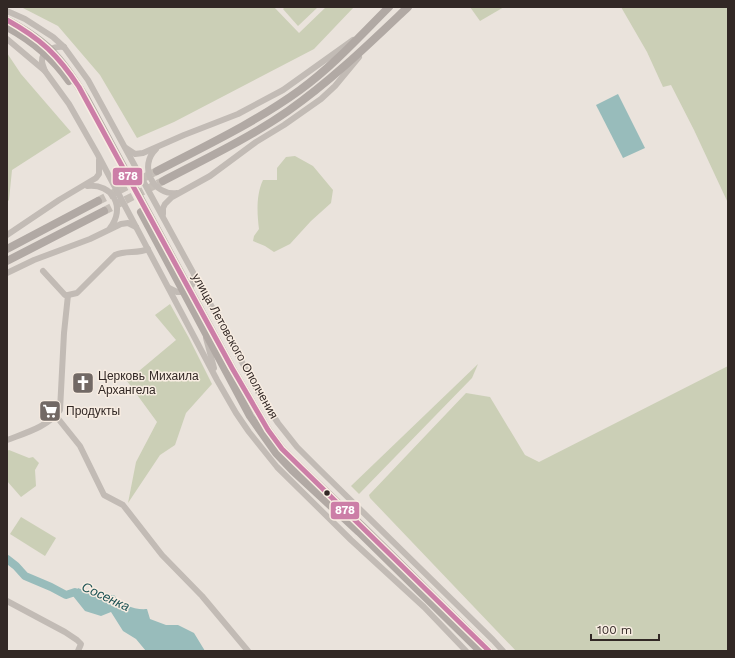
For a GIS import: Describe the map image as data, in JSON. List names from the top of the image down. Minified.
{"streets":{"main road":["улица Летовского Ополчения"]},"water":["Сосенка"],"places":{"church":["Церковь Михаила Архангела"],"supermarket":["Продукты"]},"lines":["transit line 878"],"scale_bar":"100 m"}
